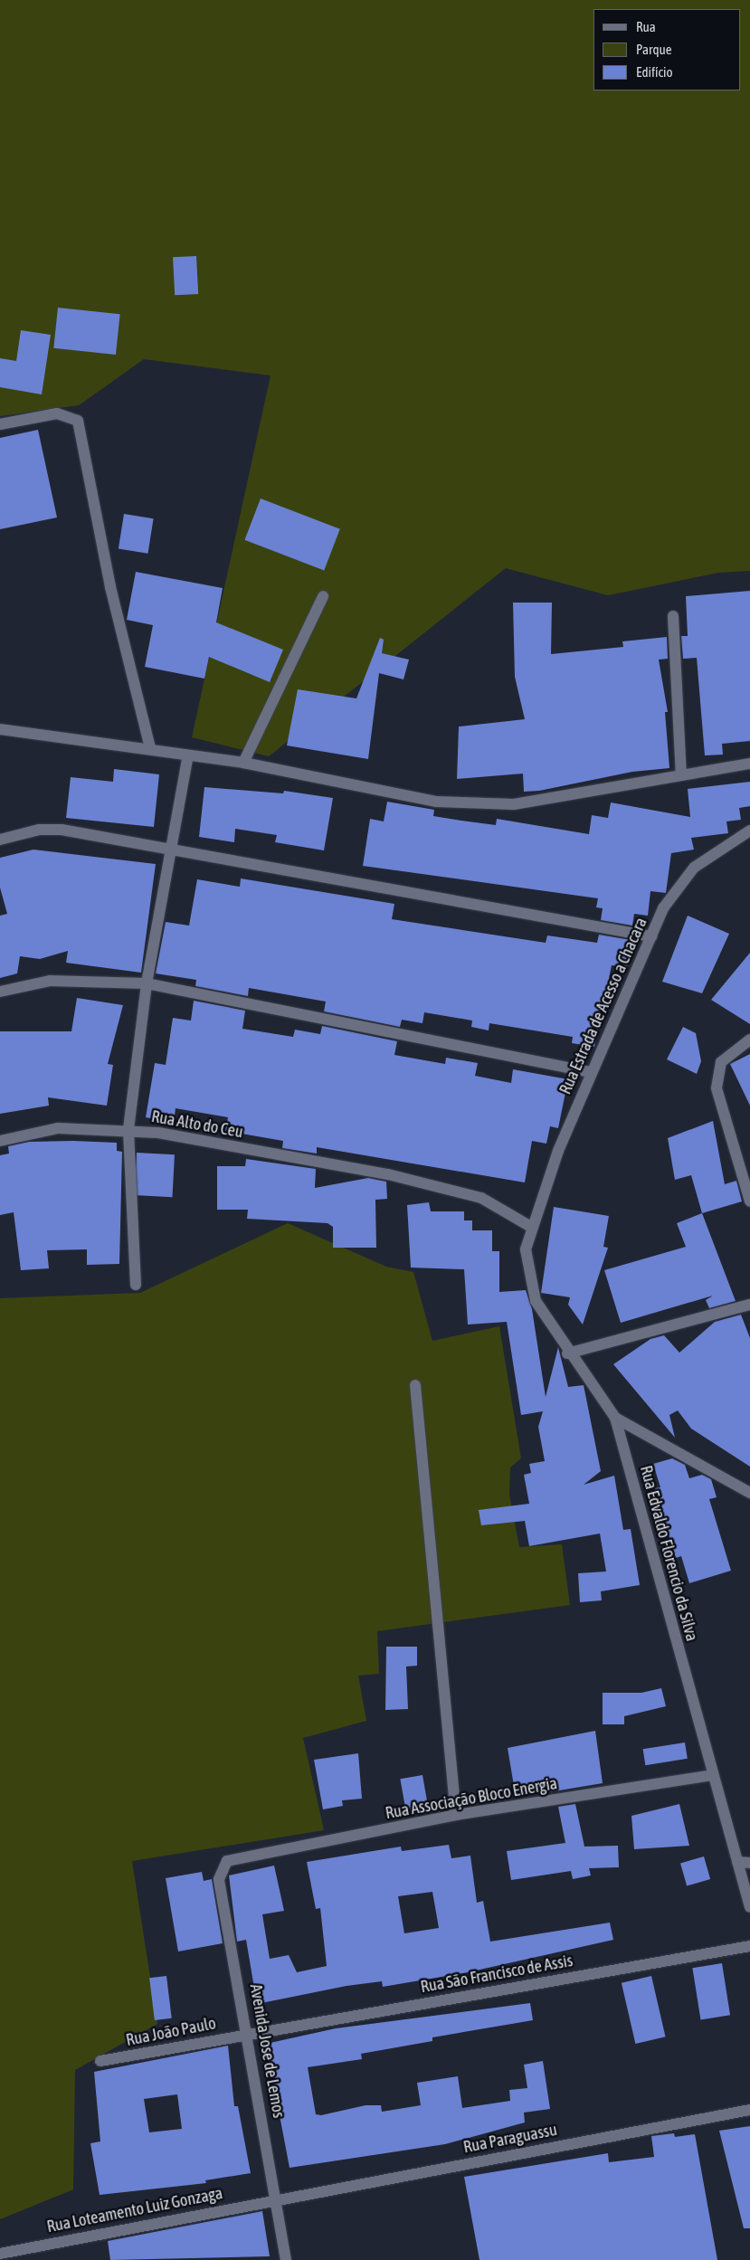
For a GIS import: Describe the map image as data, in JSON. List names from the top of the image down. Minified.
{"streets":{"street":["Rua Estrada de Acesso a Chacara","Rua Alto do Ceu","Rua Edvaldo Florencio da Silva","Rua Associação Bloco Energia","Rua São Francisco de Assis","Rua João Paulo","Avenida Jose de Lemos","Rua Paraguassu","Rua Loteamento Luiz Gonzaga"]},"crossings":[["Rua Estrada de Acesso a Chacara","Rua Alto do Ceu"],["Rua Estrada de Acesso a Chacara","Rua Edvaldo Florencio da Silva"],["Rua Alto do Ceu","Rua Edvaldo Florencio da Silva"],["Rua Edvaldo Florencio da Silva","Rua Associação Bloco Energia"],["Rua Associação Bloco Energia","Avenida Jose de Lemos"],["Rua São Francisco de Assis","Rua João Paulo"],["Rua São Francisco de Assis","Avenida Jose de Lemos"],["Rua João Paulo","Avenida Jose de Lemos"],["Avenida Jose de Lemos","Rua Paraguassu"],["Avenida Jose de Lemos","Rua Loteamento Luiz Gonzaga"],["Rua Paraguassu","Rua Loteamento Luiz Gonzaga"]],"legend":["Rua","Parque","Edifício"]}
